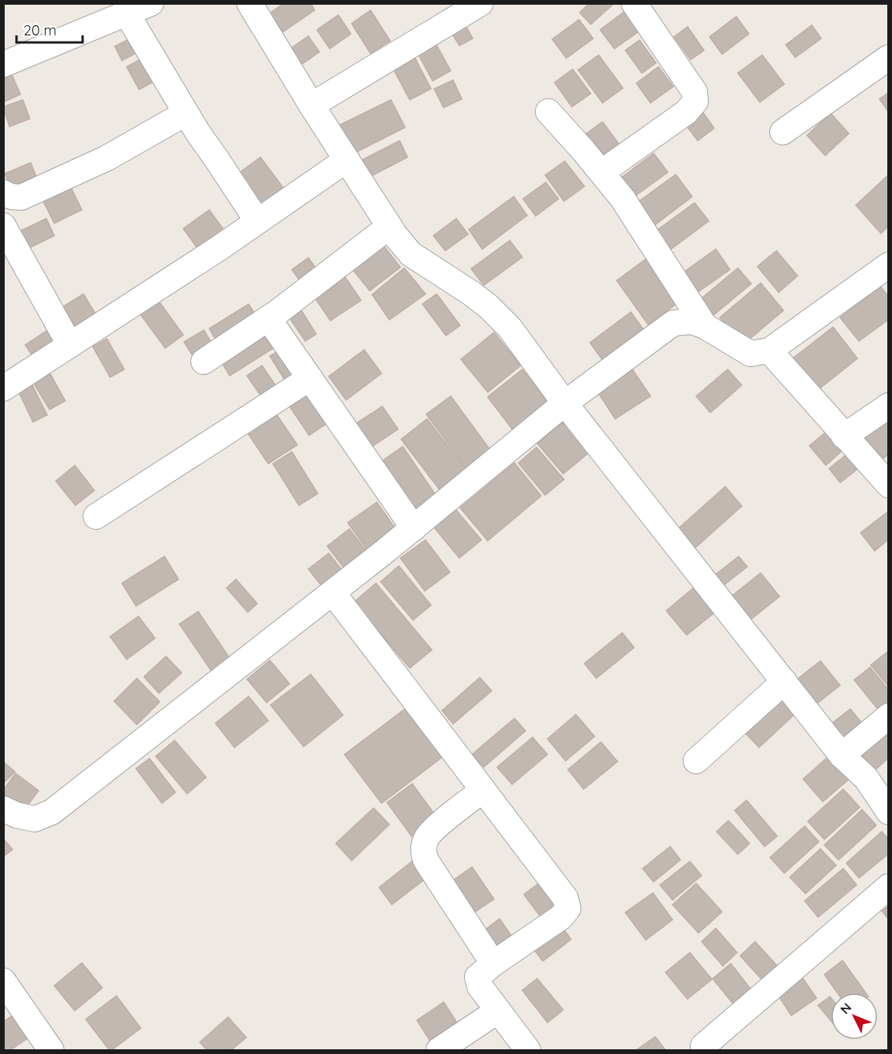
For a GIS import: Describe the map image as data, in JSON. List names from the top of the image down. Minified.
{"scale_bar":"20 m","north":"top left"}
